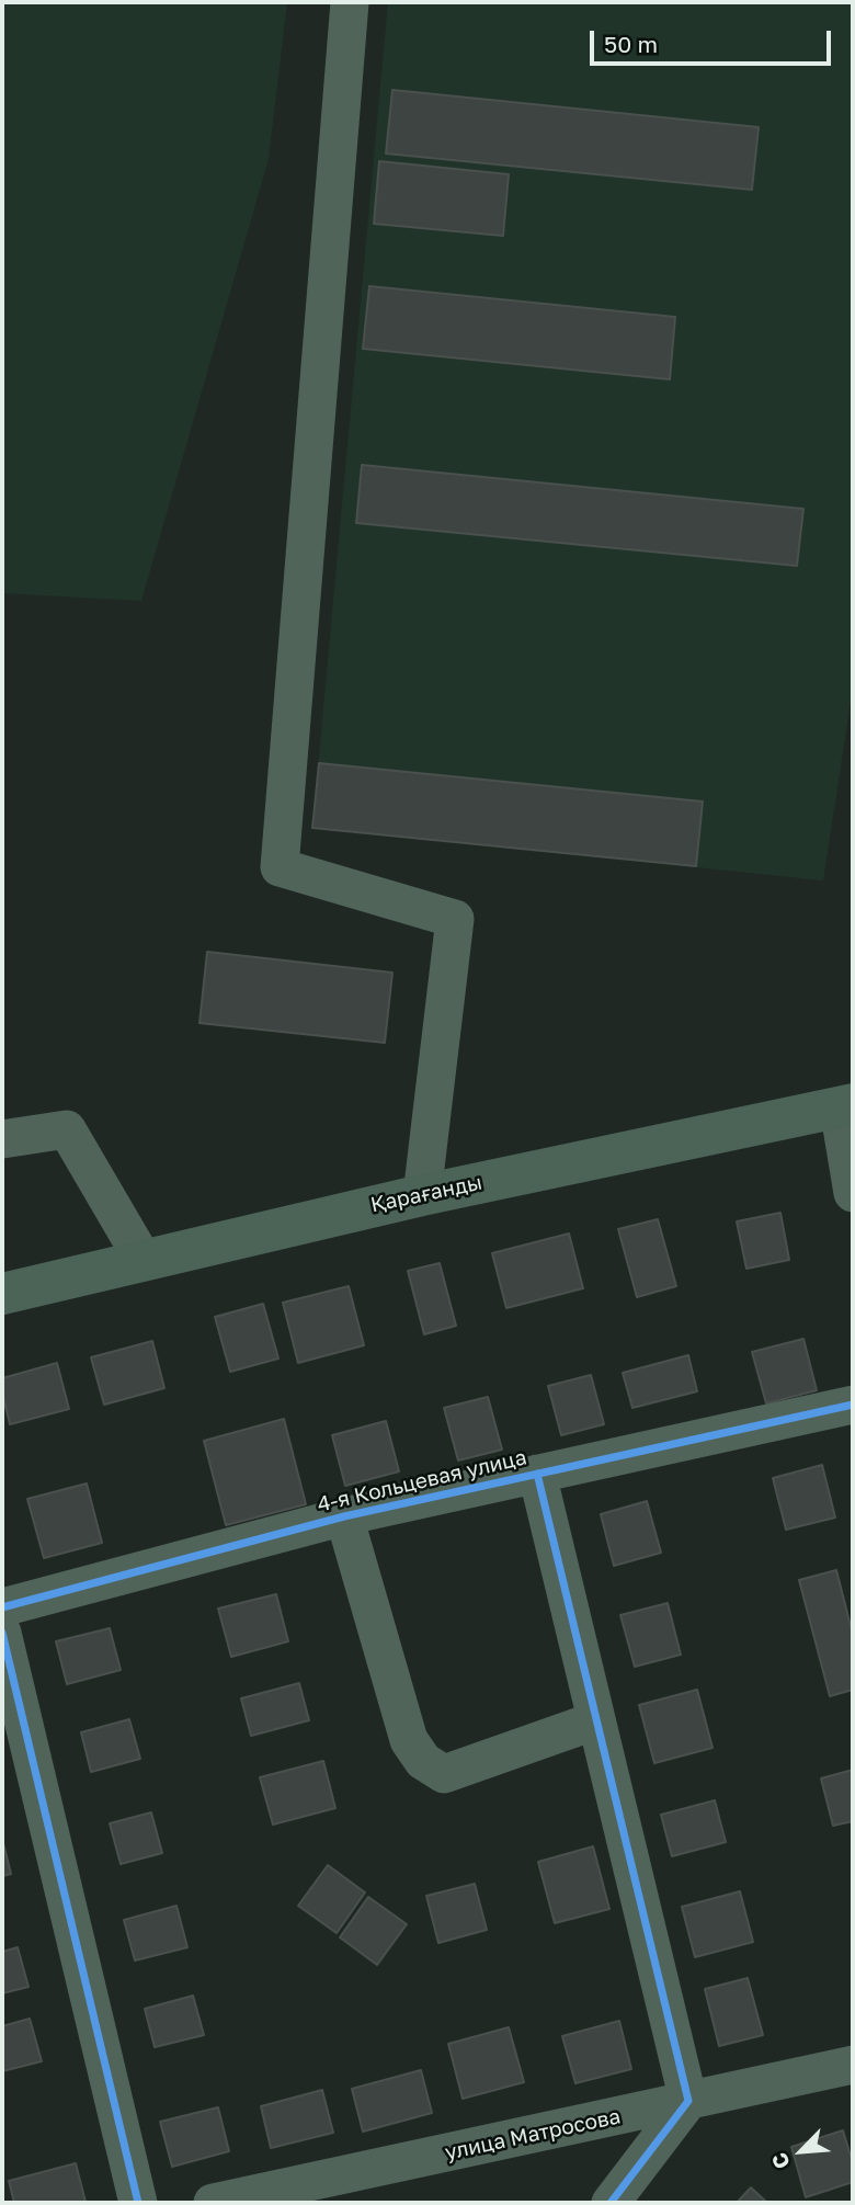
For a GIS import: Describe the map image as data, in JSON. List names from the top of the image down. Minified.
{"streets":{"main road":["Қарағанды"],"street":["4-я Кольцевая улица","улица Матросова"]},"scale_bar":"50 m","north":"bottom left"}
